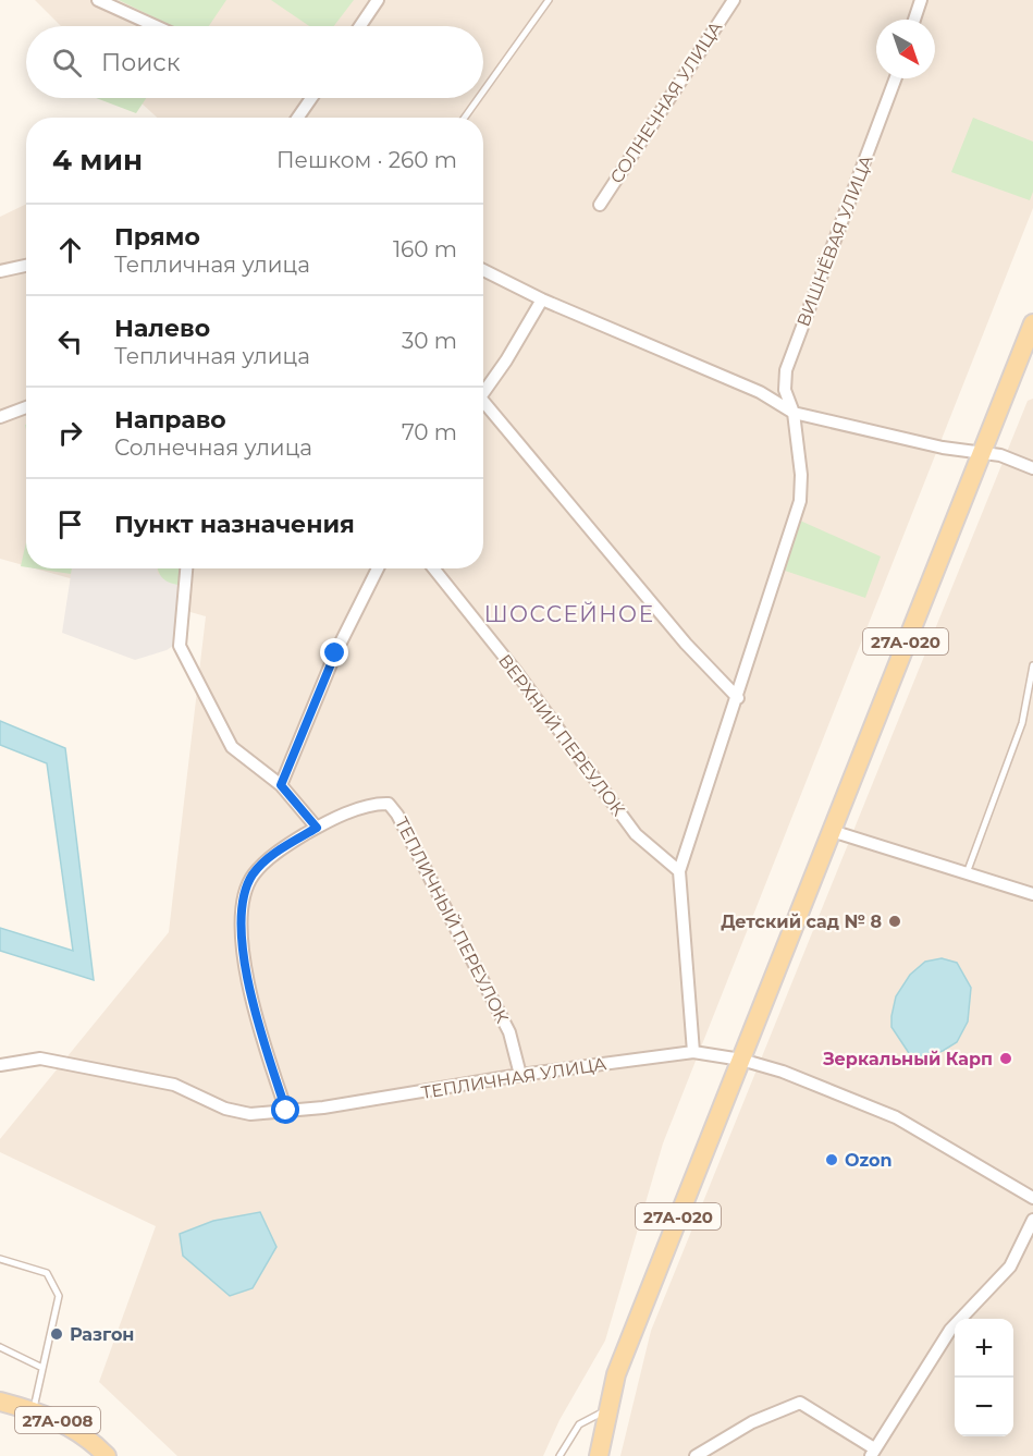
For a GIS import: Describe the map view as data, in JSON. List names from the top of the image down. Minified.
{"streets":{"main road":["27А-020","27А-008"],"street":["СОЛНЕЧНАЯ УЛИЦА","ВИШНЁВАЯ УЛИЦА","ВЕРХНИЙ ПЕРЕУЛОК","ТЕПЛИЧНЫЙ ПЕРЕУЛОК","ТЕПЛИЧНАЯ УЛИЦА"]},"crossings":[["ВИШНЁВАЯ УЛИЦА","ВЕРХНИЙ ПЕРЕУЛОК"],["27А-020","ТЕПЛИЧНАЯ УЛИЦА"],["ТЕПЛИЧНЫЙ ПЕРЕУЛОК","ТЕПЛИЧНАЯ УЛИЦА"]],"districts":["ШОССЕЙНОЕ"],"places":["Детский сад № 8","Зеркальный Карп","Ozon","Разгон"],"north":"bottom right","page":{"search":"Поиск","heading":["4 мин","Пешком · 260 m"],"list":[["Прямо","Тепличная улица","160 m"],["Налево","Тепличная улица","30 m"],["Направо","Солнечная улица","70 m"],"Пункт назначения"],"map_buttons":["+","−"]}}
